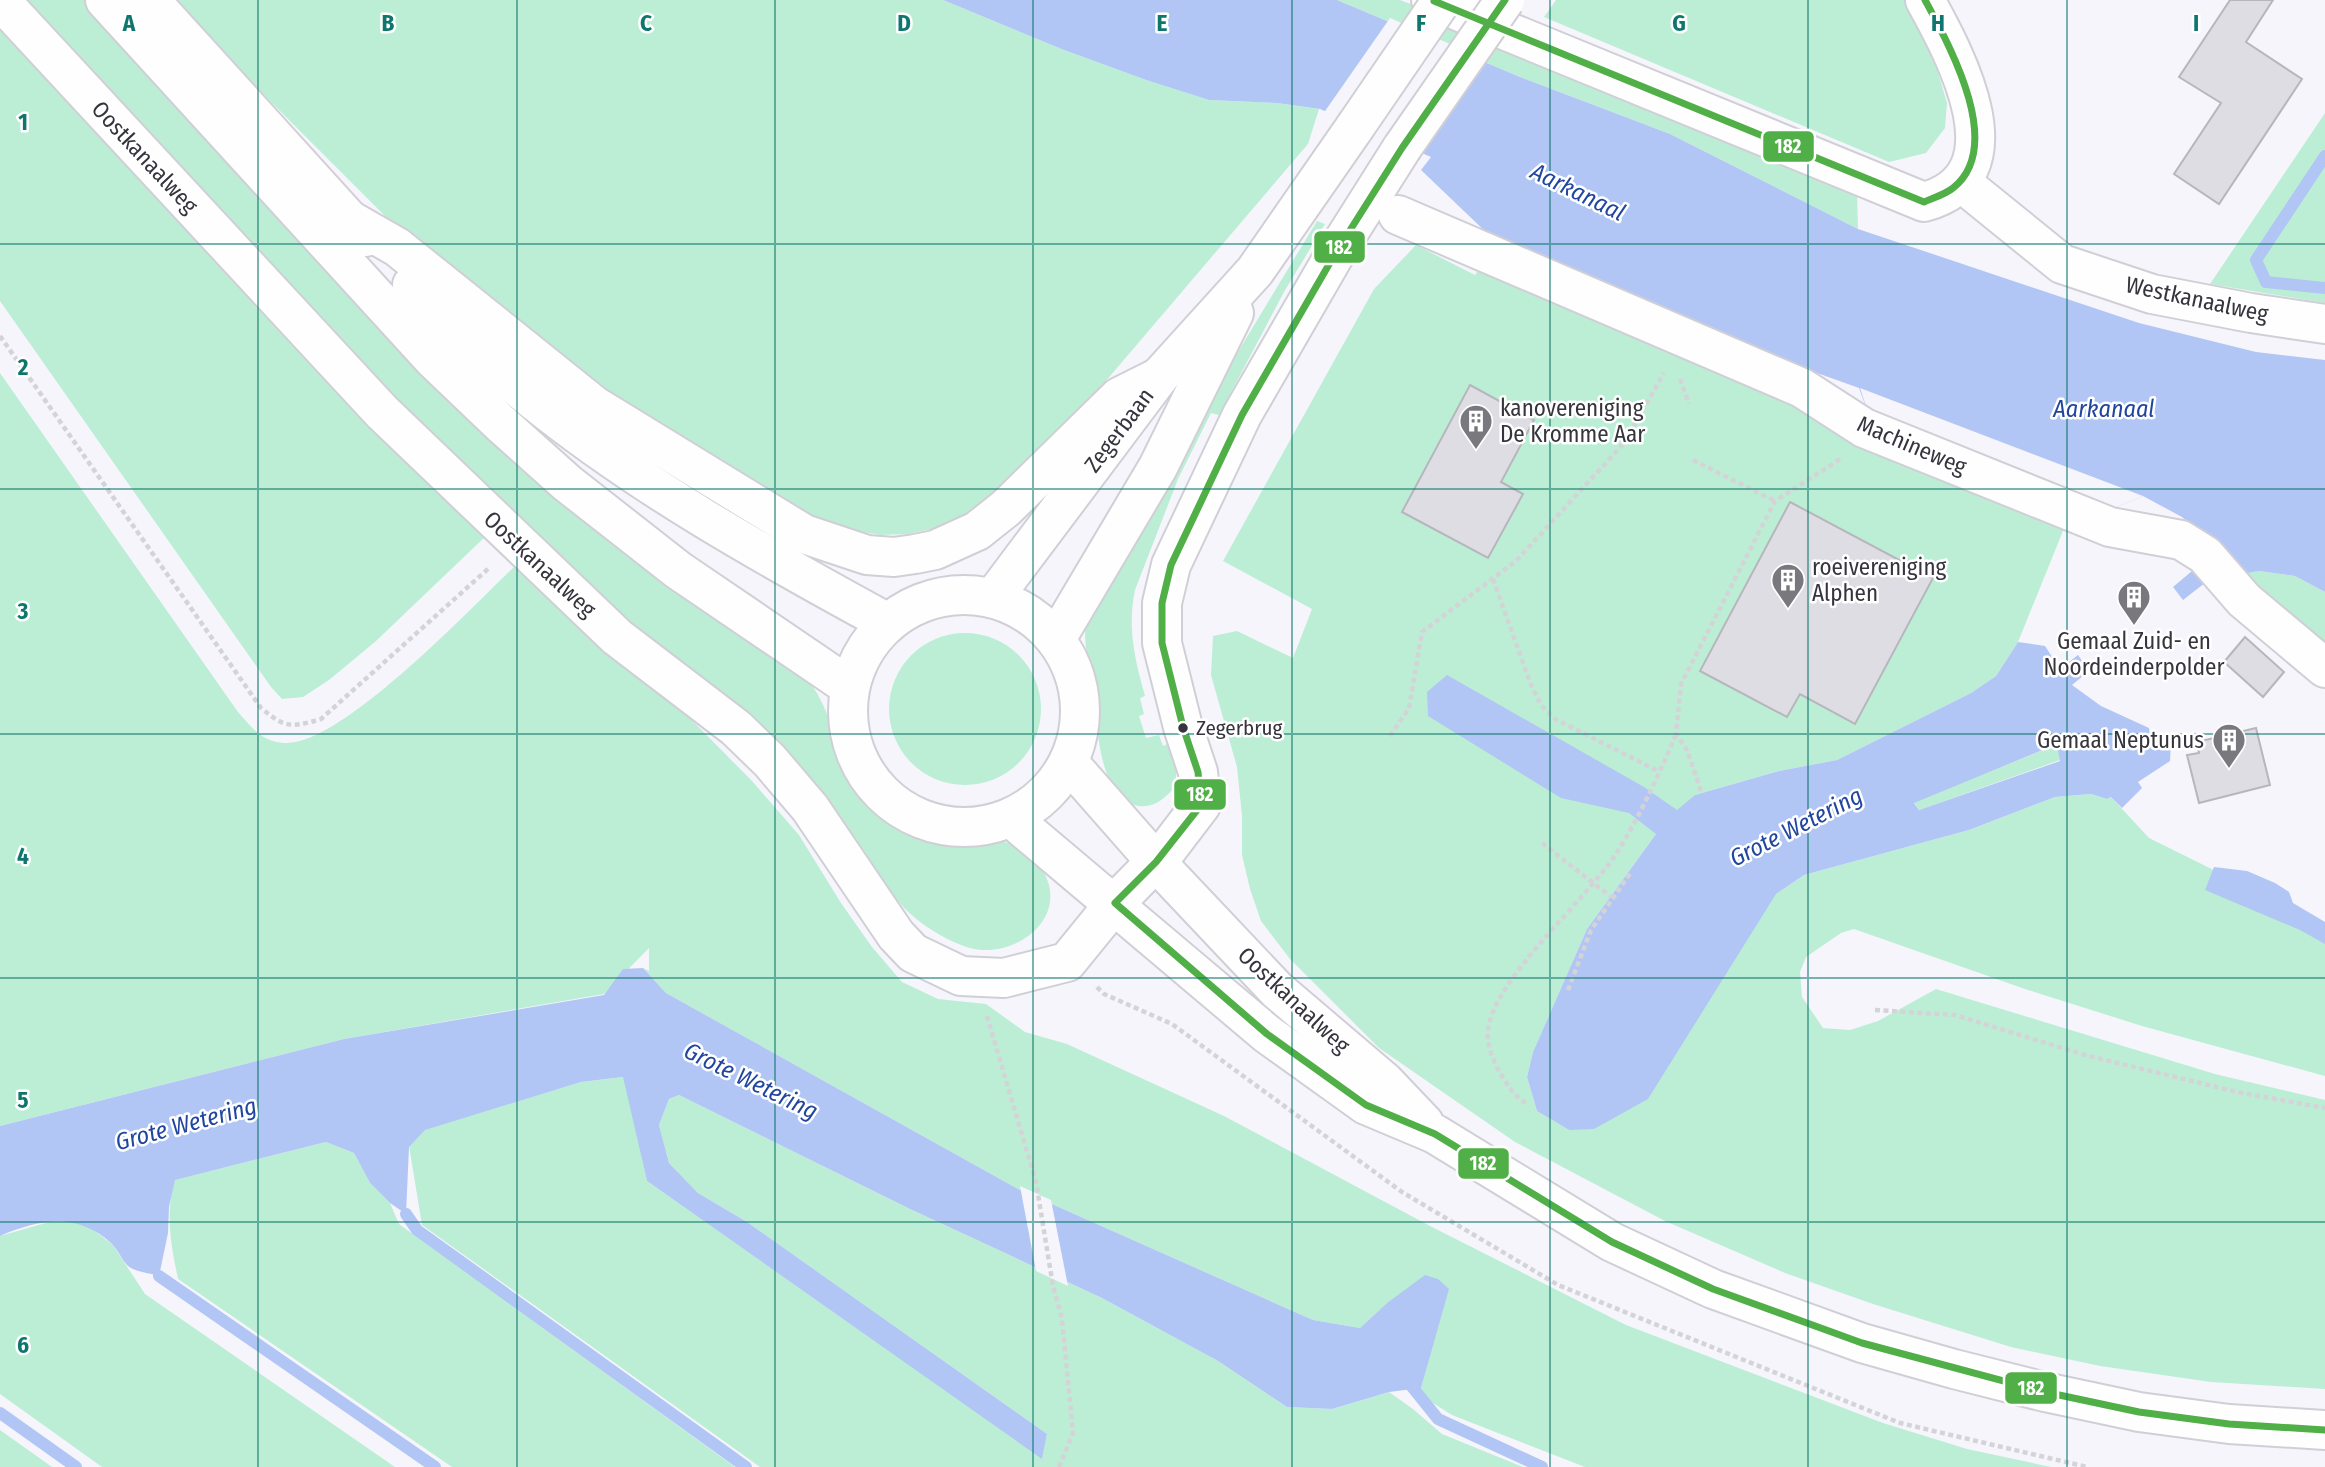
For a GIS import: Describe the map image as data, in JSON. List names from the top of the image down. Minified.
{"streets":{"main road":["Oostkanaalweg","Westkanaalweg","Zegerbaan","Machineweg"]},"crossings":[["Oostkanaalweg","Zegerbaan"]],"water":["Aarkanaal","Grote Wetering"],"places":{"building":["kanovereniging De Kromme Aar","roeivereniging Alphen","Gemaal Zuid- en Noordeinderpolder","Gemaal Neptunus"],"other":["Zegerbrug"]},"lines":["transit line 182"],"grid":{"columns":["A","B","C","D","E","F","G","H","I"],"rows":["1","2","3","4","5","6"]}}
